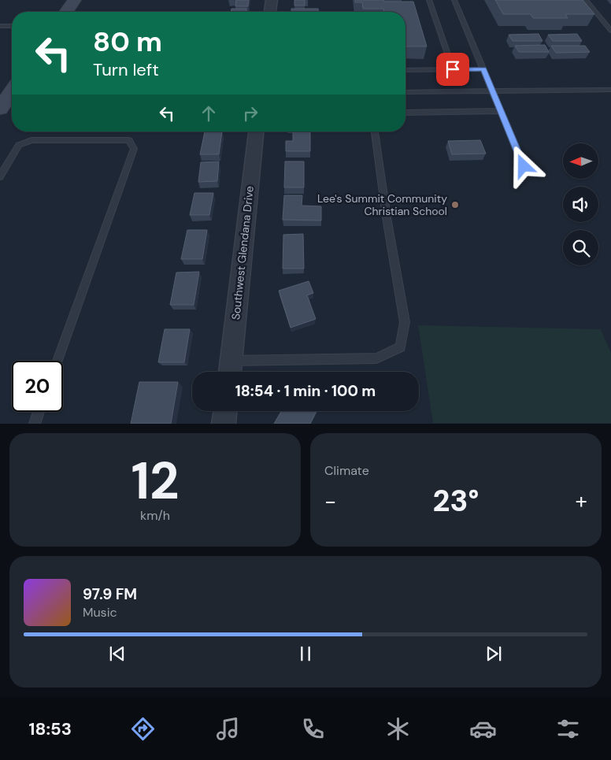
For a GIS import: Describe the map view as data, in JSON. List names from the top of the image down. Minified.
{"streets":{"street":["Southwest Glendana Drive"]},"places":["Lee's Summit Community Christian School"],"north":"left","page":{"turn":["80 m","Turn left"],"limit":"20","trip":"18:54 · 1 min · 100 m","tile":[["12","km/h"],"Climate"],"heat":["−","23°","+"],"song":["97.9 FM","Music"],"tabs":"18:53"}}
